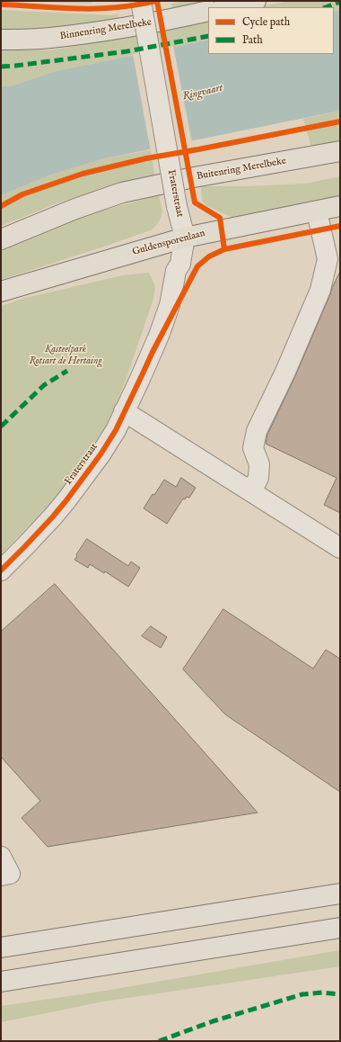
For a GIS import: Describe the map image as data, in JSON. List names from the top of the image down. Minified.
{"streets":{"main road":["Binnenring Merelbeke","Buitenring Merelbeke","Guldensporenlaan"],"street":["Fraterstraat"]},"crossings":[["Fraterstraat","Guldensporenlaan"]],"water":["Ringvaart"],"parks":["Kasteelpark Rotsart de Hertaing"],"legend":["Cycle path","Path"]}
